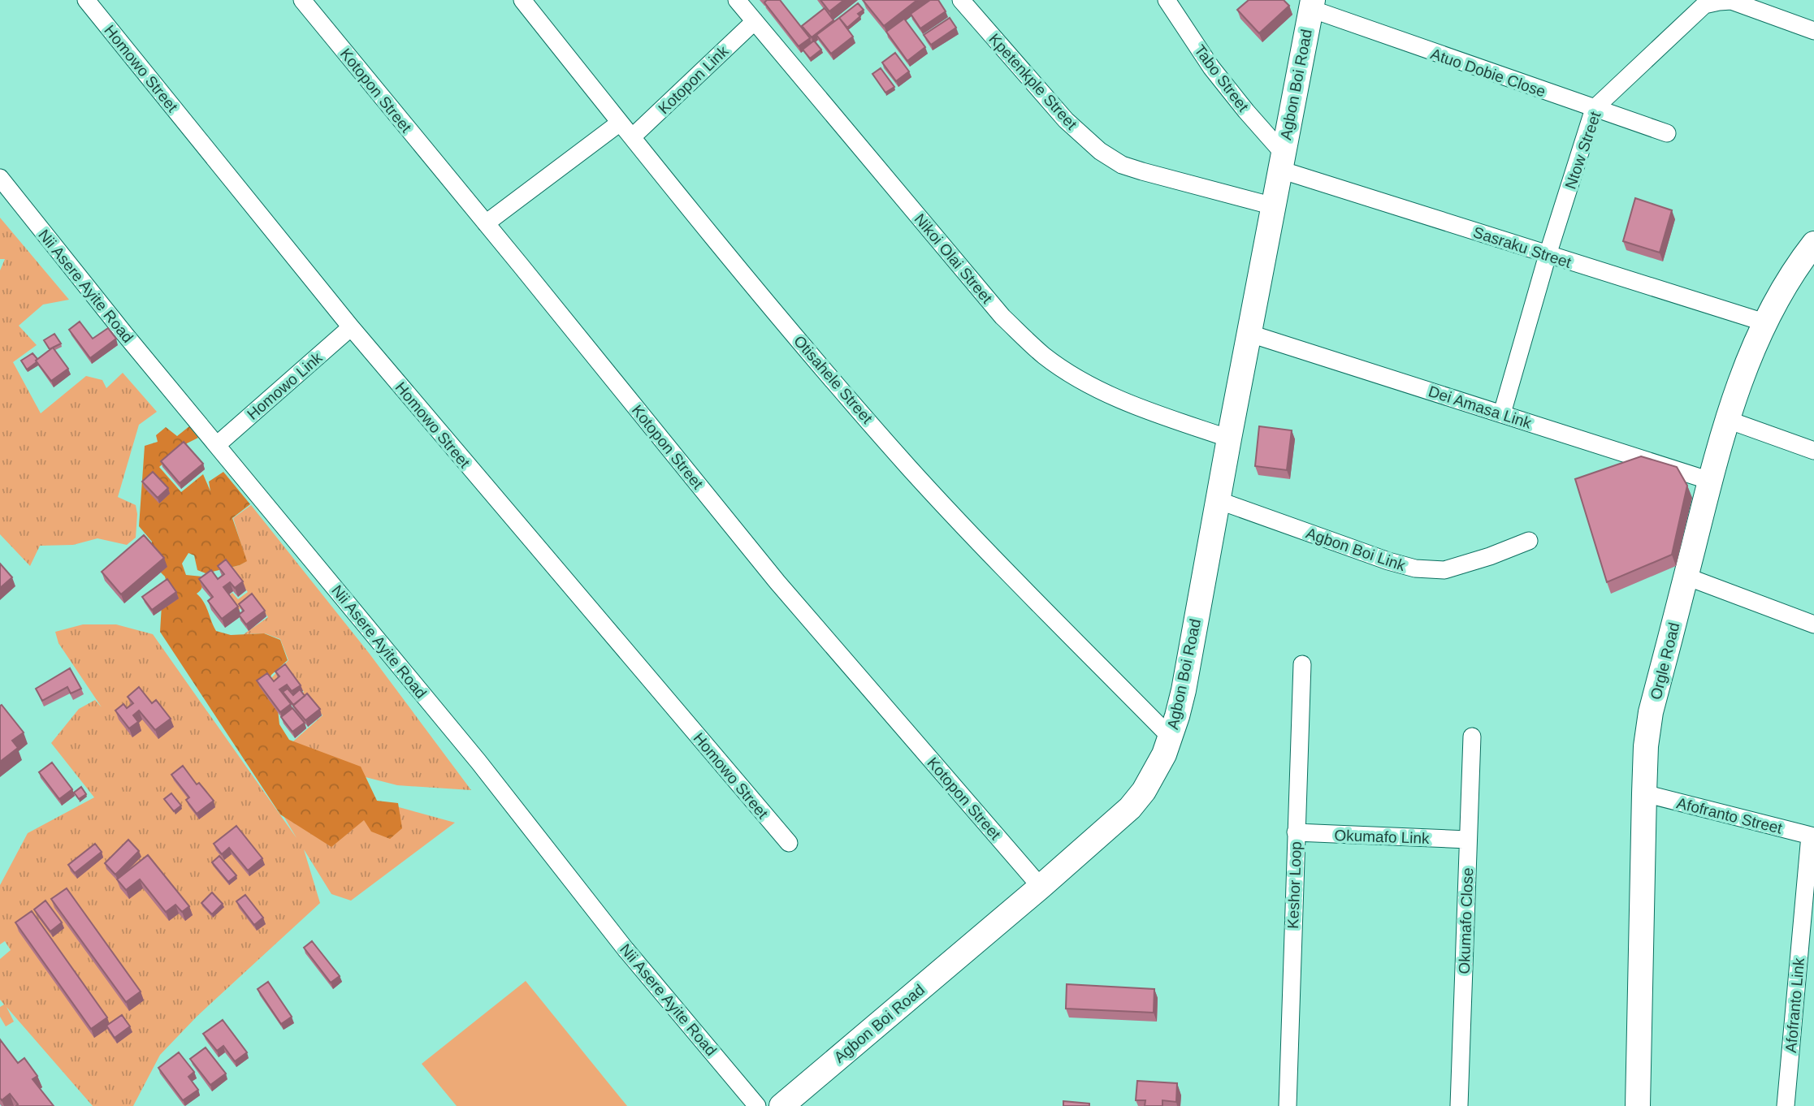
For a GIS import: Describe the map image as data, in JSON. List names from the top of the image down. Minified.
{"streets":{"street":["Homowo Street","Atuo Dobie Close","Tabo Street","Kotopon Link","Kpetenkple Street","Agbon Boi Road","Kotopon Street","Ntow Street","Sasraku Street","Nikoi Olai Street","Nii Asere Ayite Road","Otisahele Street","Homowo Link","Dei Amasa Link","Agbon Boi Link","Orgle Road","Afofranto Street","Okumafo Link","Keshor Loop","Okumafo Close","Afofranto Link"]},"crossings":[["Homowo Street","Homowo Link"],["Atuo Dobie Close","Agbon Boi Road"],["Atuo Dobie Close","Ntow Street"],["Tabo Street","Agbon Boi Road"],["Tabo Street","Sasraku Street"],["Kotopon Link","Nikoi Olai Street"],["Kotopon Link","Otisahele Street"],["Kpetenkple Street","Agbon Boi Road"],["Agbon Boi Road","Kotopon Street"],["Agbon Boi Road","Sasraku Street"],["Agbon Boi Road","Nikoi Olai Street"],["Agbon Boi Road","Otisahele Street"],["Agbon Boi Road","Dei Amasa Link"],["Agbon Boi Road","Agbon Boi Link"],["Ntow Street","Sasraku Street"],["Ntow Street","Dei Amasa Link"],["Sasraku Street","Orgle Road"],["Nii Asere Ayite Road","Homowo Link"],["Dei Amasa Link","Orgle Road"],["Orgle Road","Afofranto Street"],["Afofranto Street","Afofranto Link"],["Okumafo Link","Keshor Loop"],["Okumafo Link","Okumafo Close"]]}
